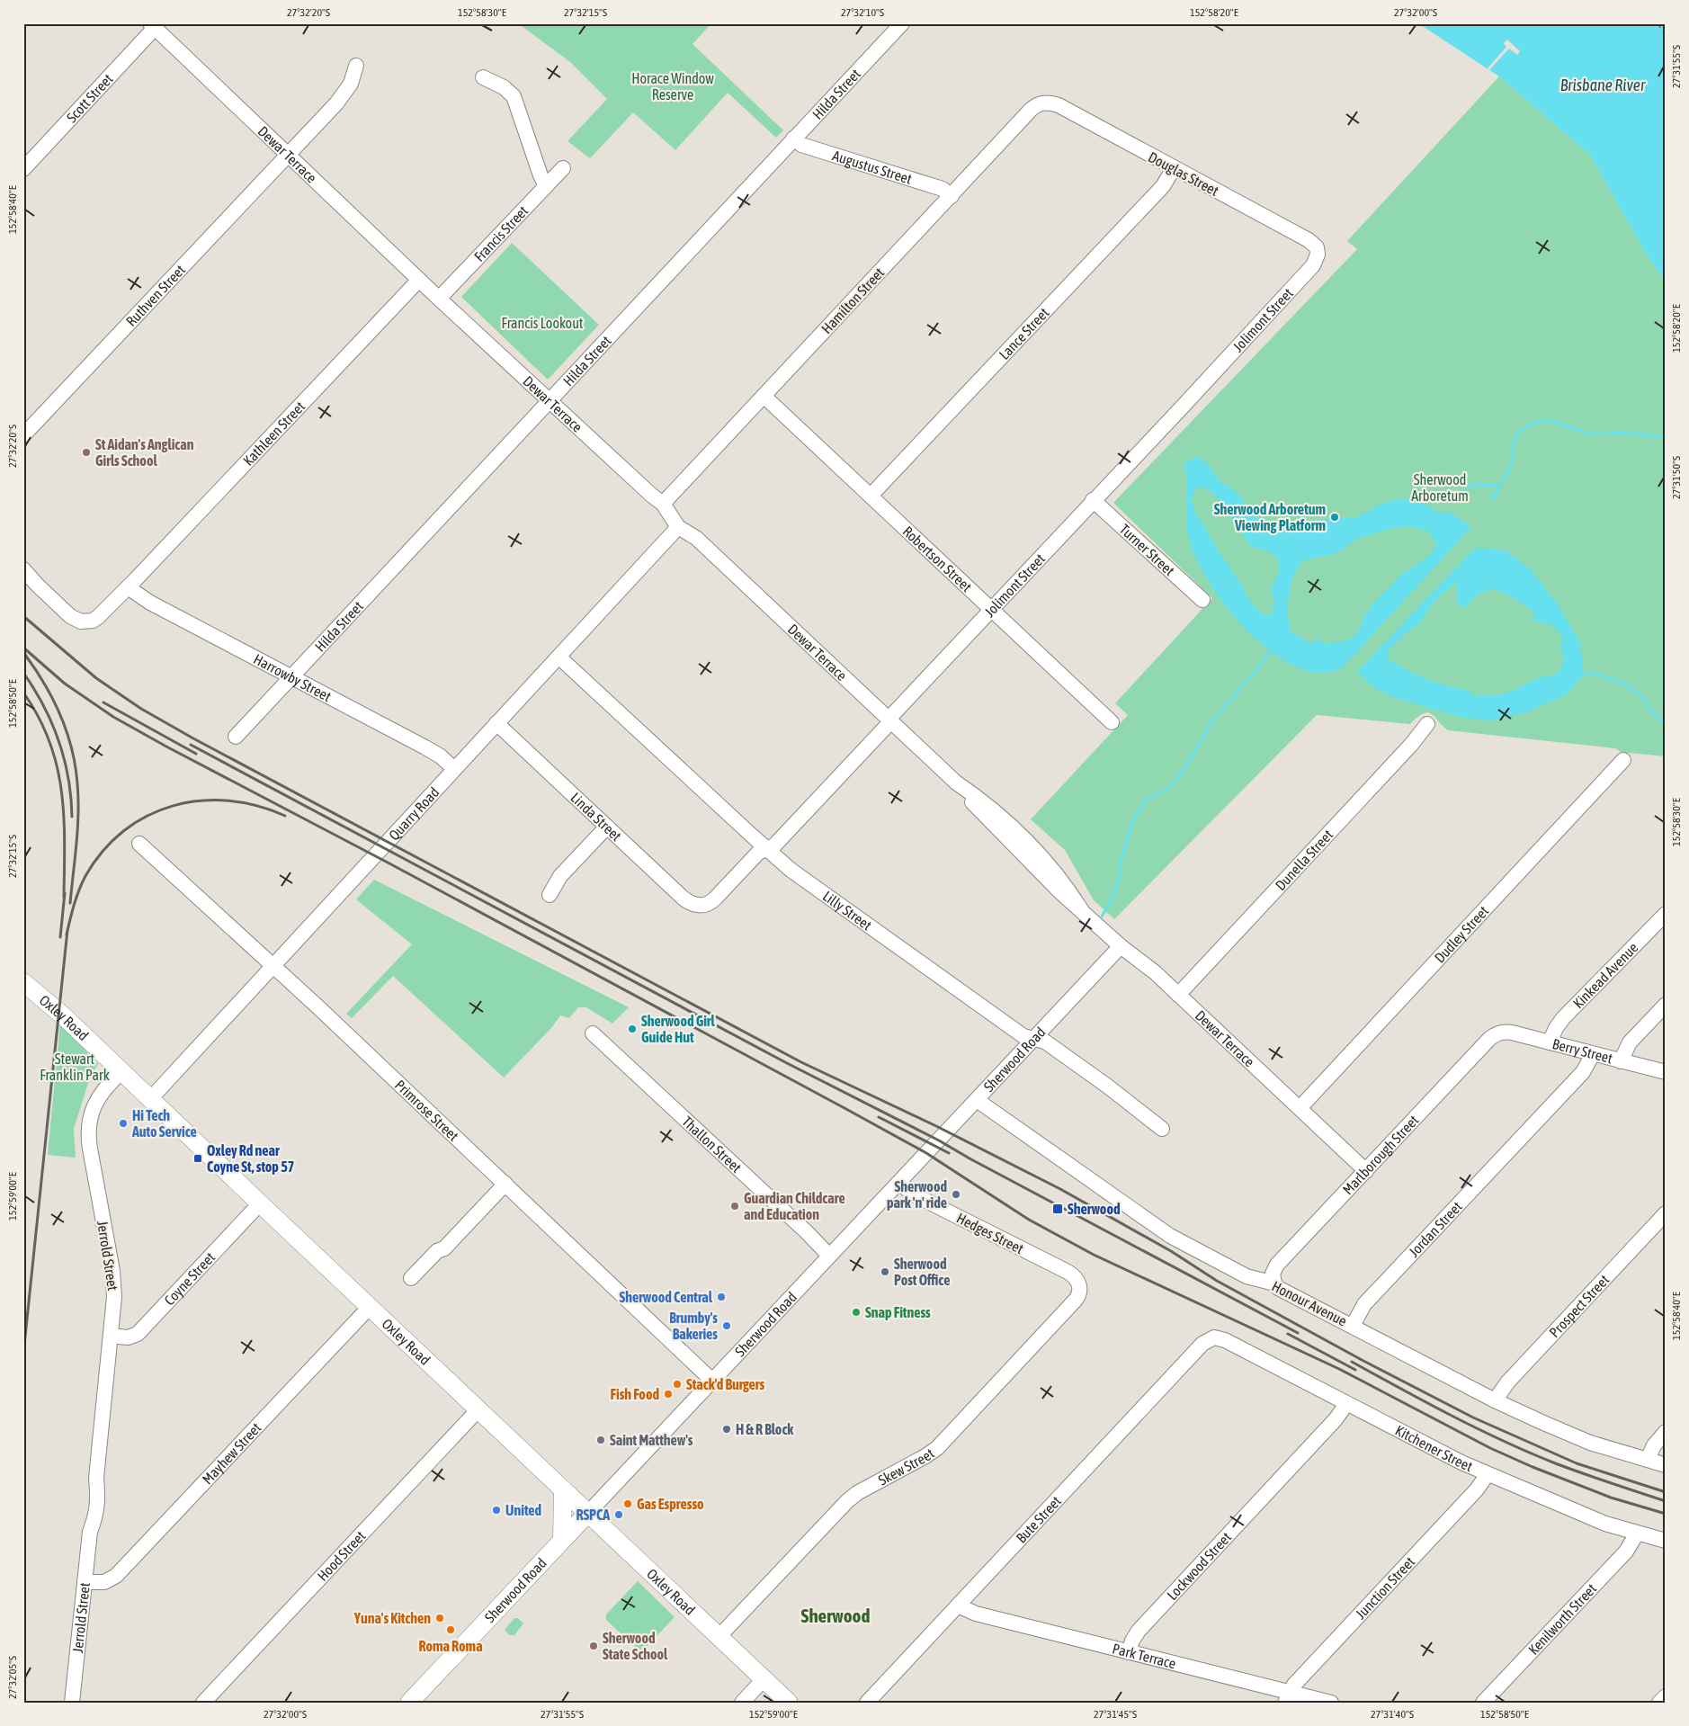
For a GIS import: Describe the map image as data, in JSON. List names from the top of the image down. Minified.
{"streets":{"main road":["Oxley Road","Sherwood Road"],"street":["Hilda Street","Scott Street","Dewar Terrace","Augustus Street","Douglas Street","Francis Street","Ruthven Street","Hamilton Street","Jolimont Street","Lance Street","Kathleen Street","Turner Street","Robertson Street","Harrowby Street","Quarry Road","Linda Street","Dunella Street","Lilly Street","Dudley Street","Kinkead Avenue","Berry Street","Primrose Street","Thallon Street","Marlborough Street","Jordan Street","Hedges Street","Jerrold Street","Coyne Street","Honour Avenue","Prospect Street","Kitchener Street","Mayhew Street","Skew Street","Bute Street","Hood Street","Lockwood Street","Junction Street","Kenilworth Street","Park Terrace"]},"crossings":[["Hilda Street","Dewar Terrace"],["Hilda Street","Augustus Street"],["Hilda Street","Harrowby Street"],["Scott Street","Dewar Terrace"],["Dewar Terrace","Francis Street"],["Dewar Terrace","Ruthven Street"],["Dewar Terrace","Hamilton Street"],["Dewar Terrace","Jolimont Street"],["Dewar Terrace","Kathleen Street"],["Dewar Terrace","Quarry Road"],["Dewar Terrace","Dunella Street"],["Dewar Terrace","Dudley Street"],["Dewar Terrace","Sherwood Road"],["Dewar Terrace","Marlborough Street"],["Augustus Street","Hamilton Street"],["Douglas Street","Hamilton Street"],["Douglas Street","Jolimont Street"],["Douglas Street","Lance Street"],["Hamilton Street","Robertson Street"],["Jolimont Street","Turner Street"],["Jolimont Street","Robertson Street"],["Jolimont Street","Linda Street"],["Jolimont Street","Lilly Street"],["Lance Street","Robertson Street"],["Kathleen Street","Harrowby Street"],["Harrowby Street","Quarry Road"],["Quarry Road","Linda Street"],["Quarry Road","Lilly Street"],["Quarry Road","Oxley Road"],["Quarry Road","Primrose Street"],["Lilly Street","Sherwood Road"],["Kinkead Avenue","Berry Street"],["Oxley Road","Sherwood Road"],["Oxley Road","Jerrold Street"],["Oxley Road","Coyne Street"],["Oxley Road","Mayhew Street"],["Oxley Road","Skew Street"],["Oxley Road","Hood Street"],["Berry Street","Marlborough Street"],["Berry Street","Jordan Street"],["Sherwood Road","Primrose Street"],["Sherwood Road","Thallon Street"],["Sherwood Road","Hedges Street"],["Sherwood Road","Honour Avenue"],["Marlborough Street","Honour Avenue"],["Jordan Street","Honour Avenue"],["Hedges Street","Skew Street"],["Jerrold Street","Coyne Street"],["Jerrold Street","Mayhew Street"],["Honour Avenue","Prospect Street"],["Kitchener Street","Bute Street"],["Kitchener Street","Lockwood Street"],["Kitchener Street","Junction Street"],["Kitchener Street","Kenilworth Street"],["Bute Street","Park Terrace"],["Lockwood Street","Park Terrace"],["Junction Street","Park Terrace"]],"districts":["Sherwood"],"water":["Brisbane River"],"parks":["Horace Window Reserve","Francis Lookout","Sherwood Arboretum","Stewart Franklin Park"],"places":{"other":["St Aidan's Anglican Girls School","Sherwood Arboretum Viewing Platform","Sherwood Girl Guide Hut","Hi Tech Auto Service","Sherwood park 'n' ride","Guardian Childcare and Education","Sherwood Post Office","Sherwood Central","Snap Fitness","Brumby's Bakeries","Stack'd Burgers","Fish Food","H & R Block","Saint Matthew's","Gas Espresso","United","RSPCA","Yuna's Kitchen","Roma Roma","Sherwood State School"],"transit":["Oxley Rd near Coyne St, stop 57","Sherwood"]},"coordinates":["27°32'20\"S","152°58'30\"E","27°32'15\"S","27°32'10\"S","152°58'20\"E","27°32'00\"S","27°31'55\"S","152°58'40\"E","27°31'50\"S","152°58'50\"E","152°59'00\"E","27°32'05\"S","27°31'45\"S","27°31'40\"S"]}
